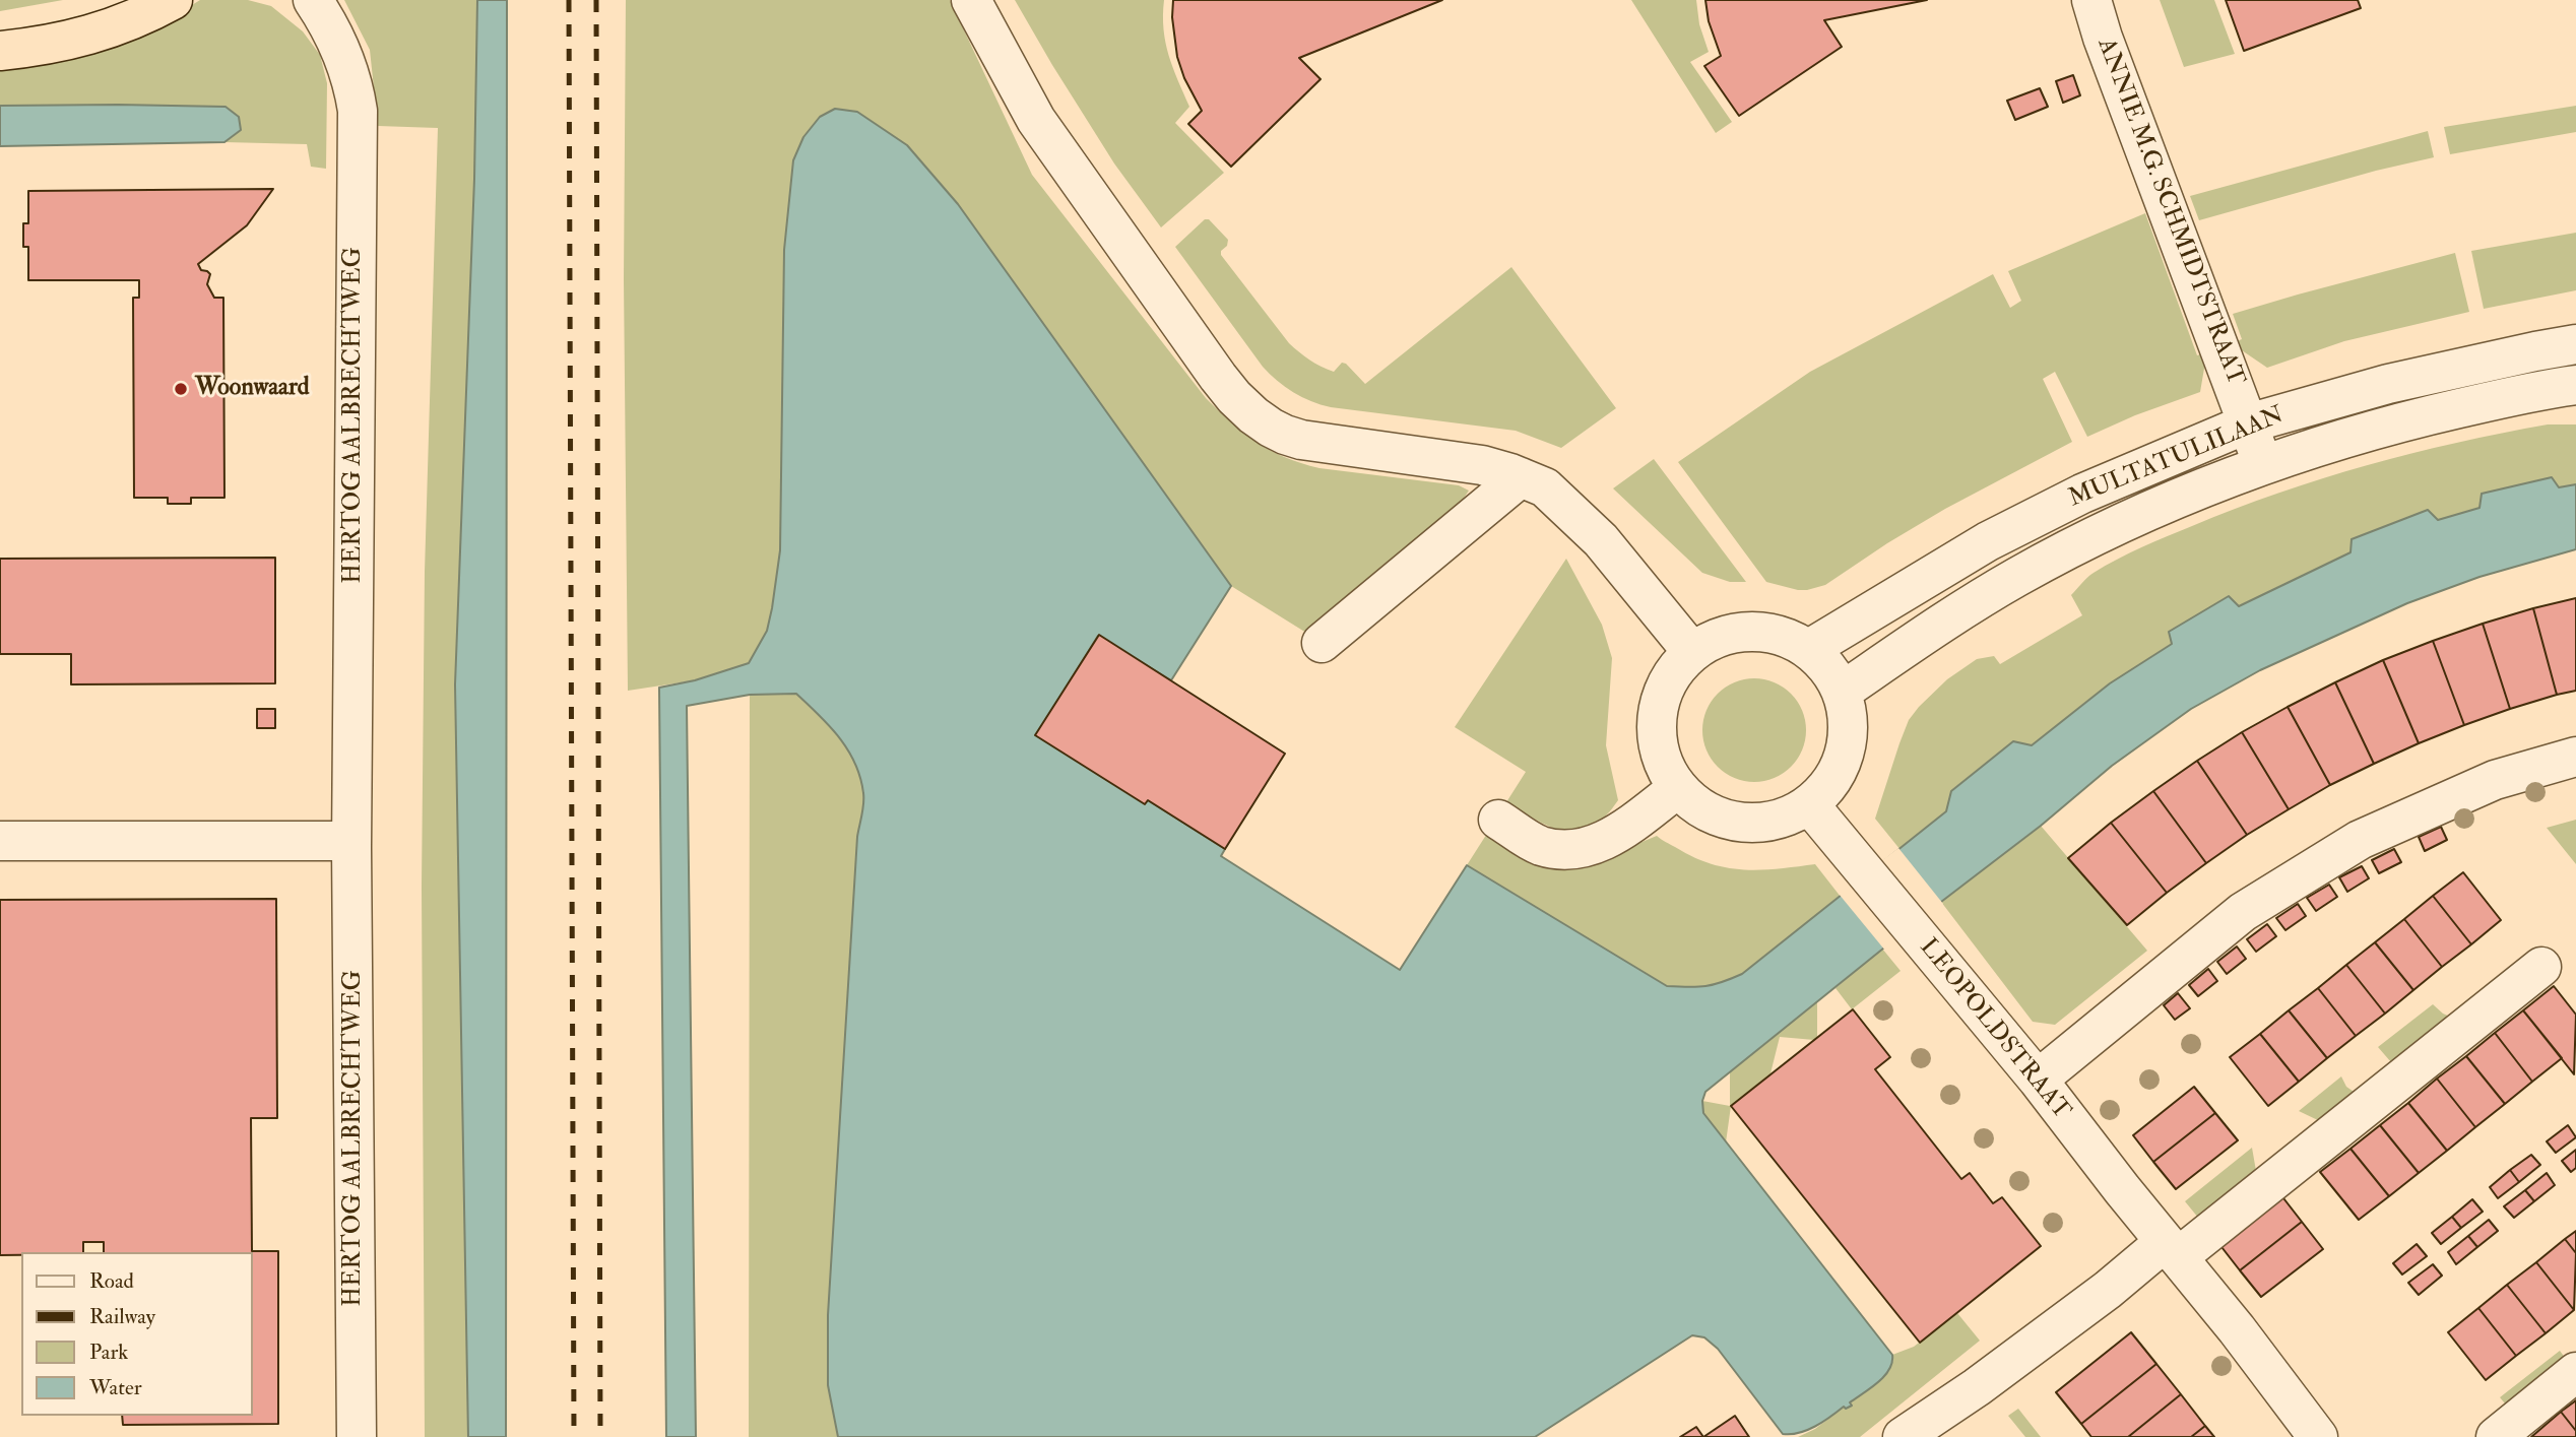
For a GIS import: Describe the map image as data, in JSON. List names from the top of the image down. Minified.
{"streets":{"street":["ANNIE M.G. SCHMIDTSTRAAT","HERTOG AALBRECHTWEG","MULTATULILAAN","LEOPOLDSTRAAT"]},"crossings":[["ANNIE M.G. SCHMIDTSTRAAT","MULTATULILAAN"],["MULTATULILAAN","LEOPOLDSTRAAT"]],"places":["Woonwaard"],"legend":["Road","Railway","Park","Water"]}
